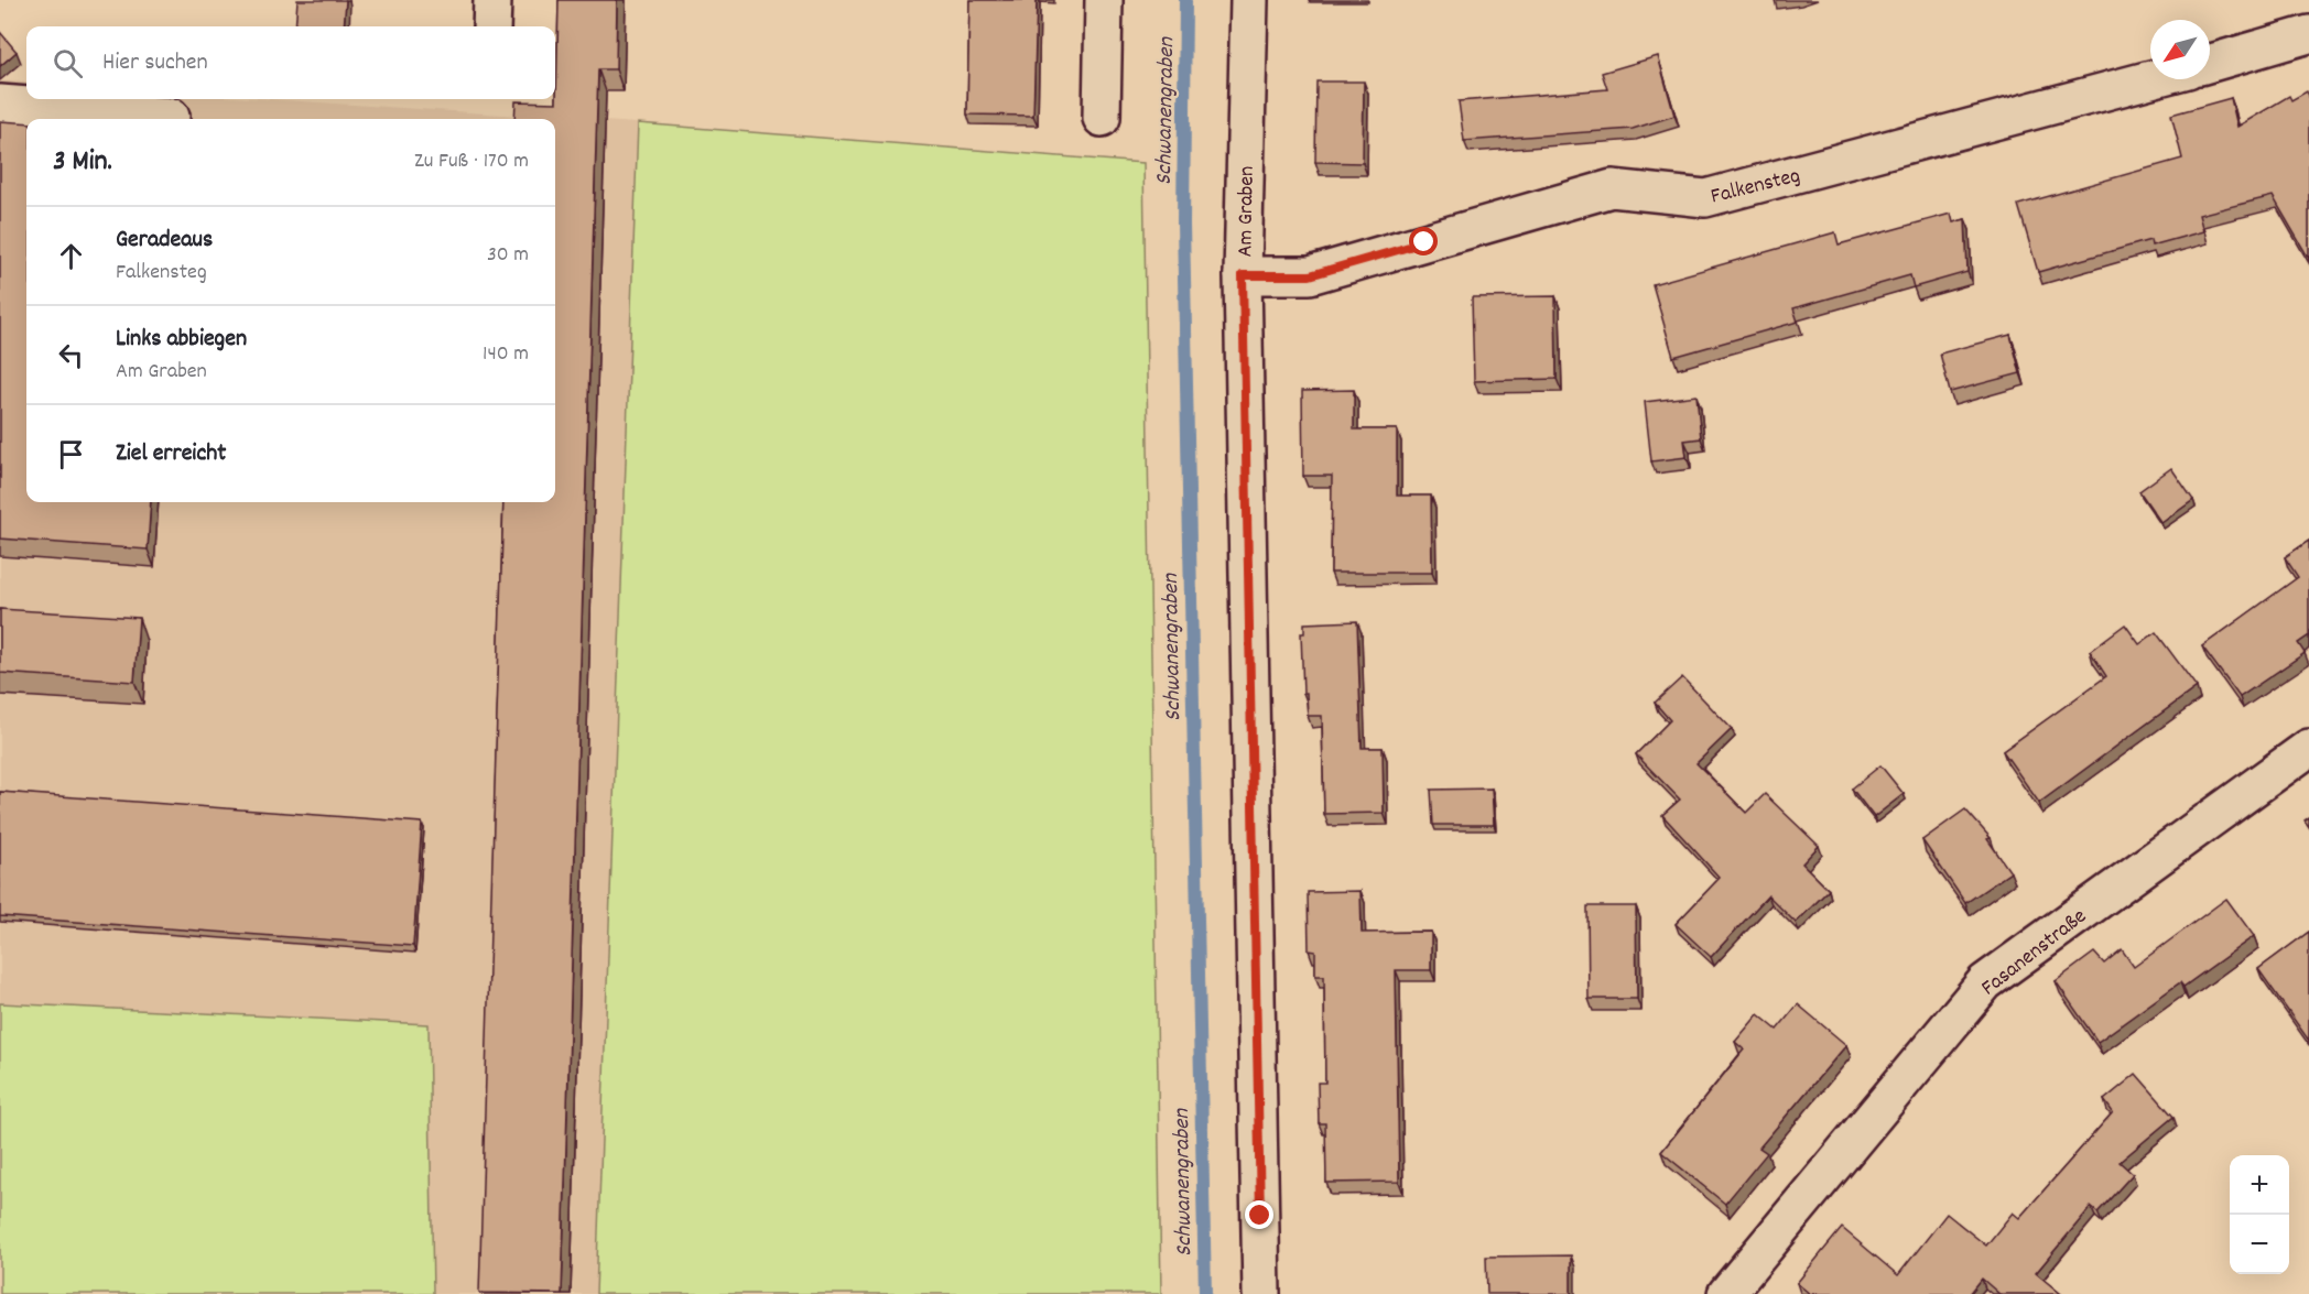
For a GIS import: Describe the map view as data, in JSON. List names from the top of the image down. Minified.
{"streets":{"street":["Falkensteg","Am Graben","Fasanenstraße"]},"crossings":[["Falkensteg","Am Graben"]],"water":["Schwanengraben"],"north":"bottom left","page":{"search":"Hier suchen","heading":["3 Min.","Zu Fuß · 170 m"],"list":[["Geradeaus","Falkensteg","30 m"],["Links abbiegen","Am Graben","140 m"],"Ziel erreicht"],"map_buttons":["+","−"]}}
